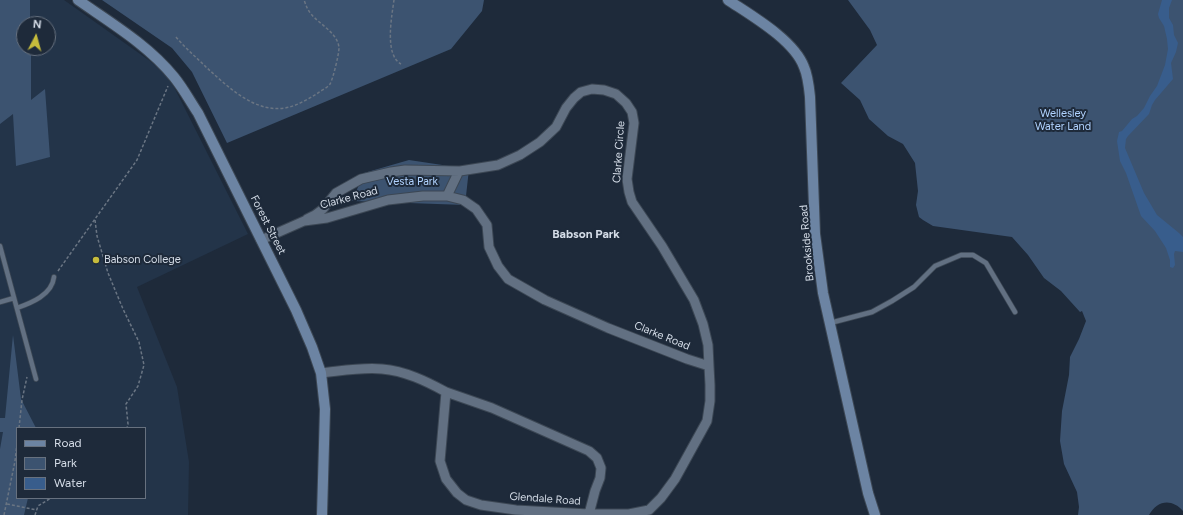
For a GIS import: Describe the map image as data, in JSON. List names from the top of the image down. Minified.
{"streets":{"street":["Clarke Circle","Clarke Road","Forest Street","Brookside Road","Glendale Road"]},"crossings":[["Clarke Circle","Clarke Road"],["Clarke Road","Forest Street"],["Forest Street","Glendale Road"]],"districts":["Babson Park"],"parks":["Wellesley Water Land","Vesta Park"],"places":["Babson College"],"legend":["Road","Park","Water"],"north":"top"}
